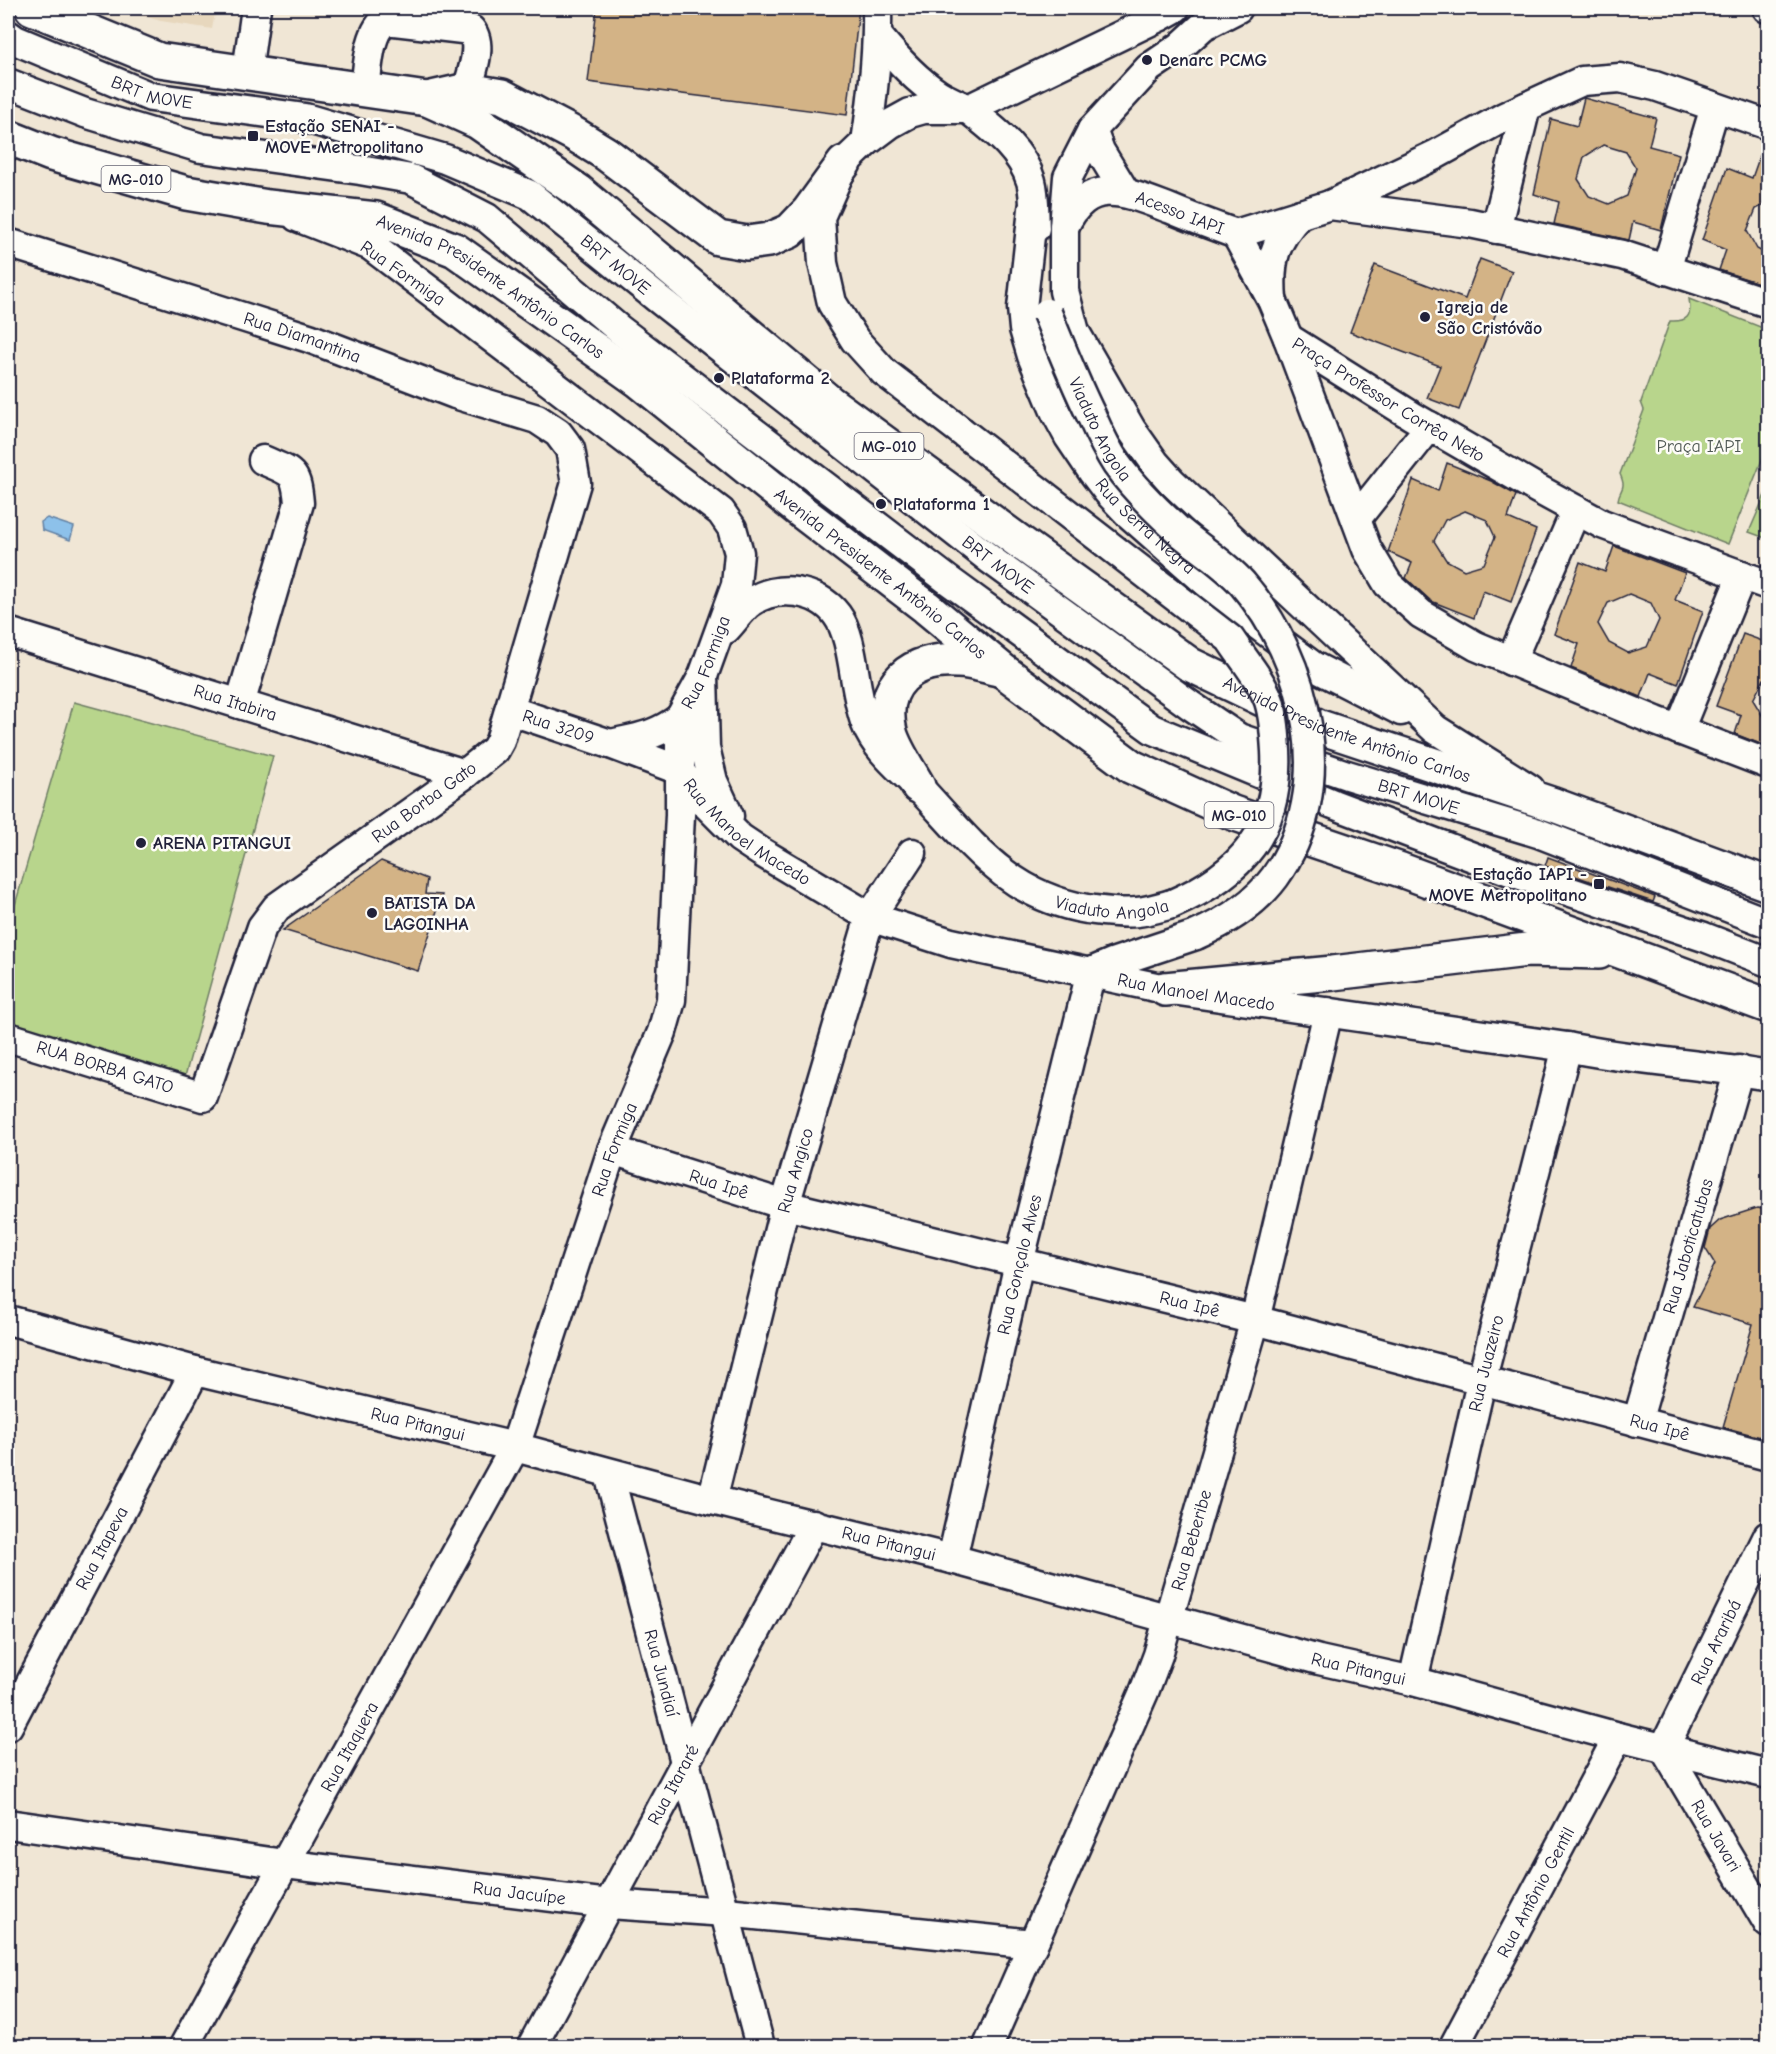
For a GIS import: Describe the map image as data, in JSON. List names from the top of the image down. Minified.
{"streets":{"highway":["MG-010","Avenida Presidente Antônio Carlos"],"street":["BRT MOVE","Acesso IAPI","Rua Formiga","Rua Diamantina","Praça Professor Corrêa Neto","Viaduto Angola","Rua Serra Negra","Rua Itabira","Rua 3209","Rua Borba Gato","Rua Manoel Macedo","RUA BORBA GATO","Rua Angico","Rua Ipê","Rua Jaboticatubas","Rua Gonçalo Alves","Rua Juazeiro","Rua Pitangui","Rua Beberibe","Rua Itapeva","Rua Araribá","Rua Jundiaí","Rua Itaquera","Rua Itararé","Rua Javari","Rua Antônio Gentil","Rua Jacuípe"]},"crossings":[["Acesso IAPI","Praça Professor Corrêa Neto"],["Acesso IAPI","Rua Serra Negra"],["Rua Formiga","Avenida Presidente Antônio Carlos"],["Rua Formiga","Viaduto Angola"],["Rua Formiga","Rua 3209"],["Rua Formiga","Rua Manoel Macedo"],["Rua Formiga","Rua Ipê"],["Rua Formiga","Rua Pitangui"],["Rua Formiga","Rua Itaquera"],["Avenida Presidente Antônio Carlos","Rua Serra Negra"],["Rua Diamantina","Rua Borba Gato"],["Viaduto Angola","Rua Serra Negra"],["Viaduto Angola","Rua Manoel Macedo"],["Viaduto Angola","Rua Gonçalo Alves"],["Rua Itabira","Rua Borba Gato"],["Rua 3209","Rua Borba Gato"],["Rua 3209","Rua Manoel Macedo"],["Rua Borba Gato","RUA BORBA GATO"],["Rua Manoel Macedo","Rua Angico"],["Rua Manoel Macedo","Rua Jaboticatubas"],["Rua Manoel Macedo","Rua Gonçalo Alves"],["Rua Manoel Macedo","Rua Juazeiro"],["Rua Manoel Macedo","Rua Beberibe"],["Rua Angico","Rua Ipê"],["Rua Angico","Rua Pitangui"],["Rua Ipê","Rua Jaboticatubas"],["Rua Ipê","Rua Gonçalo Alves"],["Rua Ipê","Rua Juazeiro"],["Rua Ipê","Rua Beberibe"],["Rua Gonçalo Alves","Rua Pitangui"],["Rua Juazeiro","Rua Pitangui"],["Rua Pitangui","Rua Beberibe"],["Rua Pitangui","Rua Itapeva"],["Rua Pitangui","Rua Araribá"],["Rua Pitangui","Rua Jundiaí"],["Rua Pitangui","Rua Itaquera"],["Rua Pitangui","Rua Itararé"],["Rua Pitangui","Rua Javari"],["Rua Pitangui","Rua Antônio Gentil"],["Rua Beberibe","Rua Jacuípe"],["Rua Araribá","Rua Javari"],["Rua Jundiaí","Rua Itararé"],["Rua Jundiaí","Rua Jacuípe"],["Rua Itaquera","Rua Jacuípe"],["Rua Itararé","Rua Jacuípe"]],"parks":["Praça IAPI"],"places":{"other":["Denarc PCMG","Igreja de São Cristóvão","Plataforma 2","Plataforma 1","ARENA PITANGUI","BATISTA DA LAGOINHA"],"transit":["Estação SENAI - MOVE Metropolitano","Estação IAPI - MOVE Metropolitano"]}}
